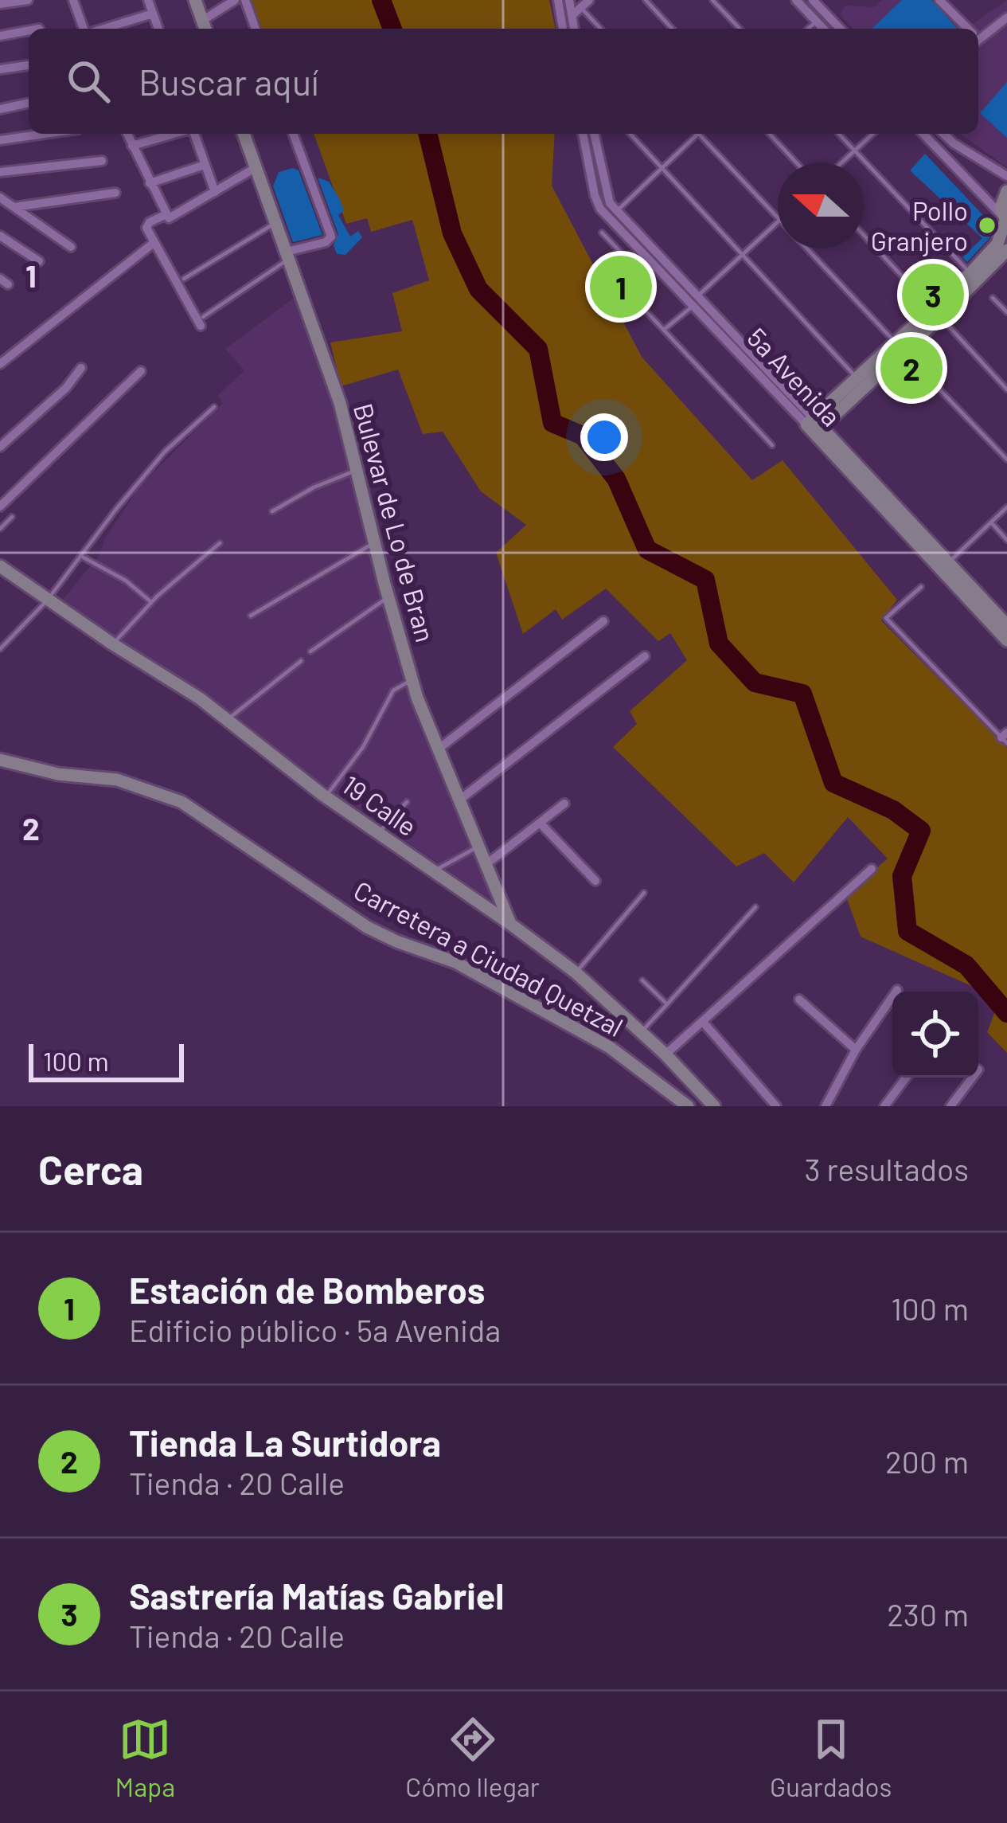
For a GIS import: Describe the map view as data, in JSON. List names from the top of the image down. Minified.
{"streets":{"street":["5a Avenida","Bulevar de Lo de Bran","19 Calle","Carretera a Ciudad Quetzal"]},"crossings":[["Bulevar de Lo de Bran","19 Calle"]],"places":["Pollo Granjero"],"scale_bar":"100 m","north":"left","page":{"search":"Buscar aquí","pins":["1","3","2"],"scale":"100 m","heading":["Cerca","3 resultados"],"list":[{"mark":"1","name":"Estación de Bomberos","note":"Edificio público · 5a Avenida","value":"100 m"},{"mark":"2","name":"Tienda La Surtidora","note":"Tienda · 20 Calle","value":"200 m"},{"mark":"3","name":"Sastrería Matías Gabriel","note":"Tienda · 20 Calle","value":"230 m"}],"nav":["Mapa","Cómo llegar","Guardados"]},"grid":{"rows":["1","2"]}}
